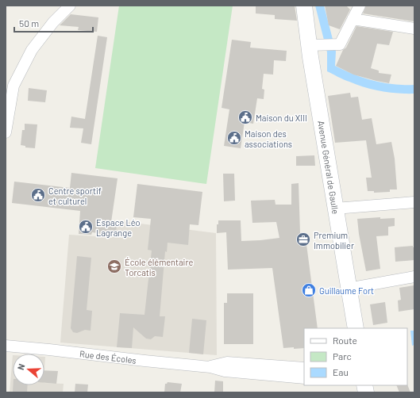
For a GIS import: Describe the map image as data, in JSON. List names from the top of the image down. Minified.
{"streets":{"main road":["Avenue Général de Gaulle"],"street":["Rue des Écoles"]},"places":{"public building":["Maison du XIII","Maison des associations","Centre sportif et culturel","Espace Léo Lagrange"],"office":["Premium Immobilier"],"school or university":["École élémentaire Torcatis"],"shop":["Guillaume Fort"]},"legend":["Route","Parc","Eau"],"scale_bar":"50 m","north":"left"}
